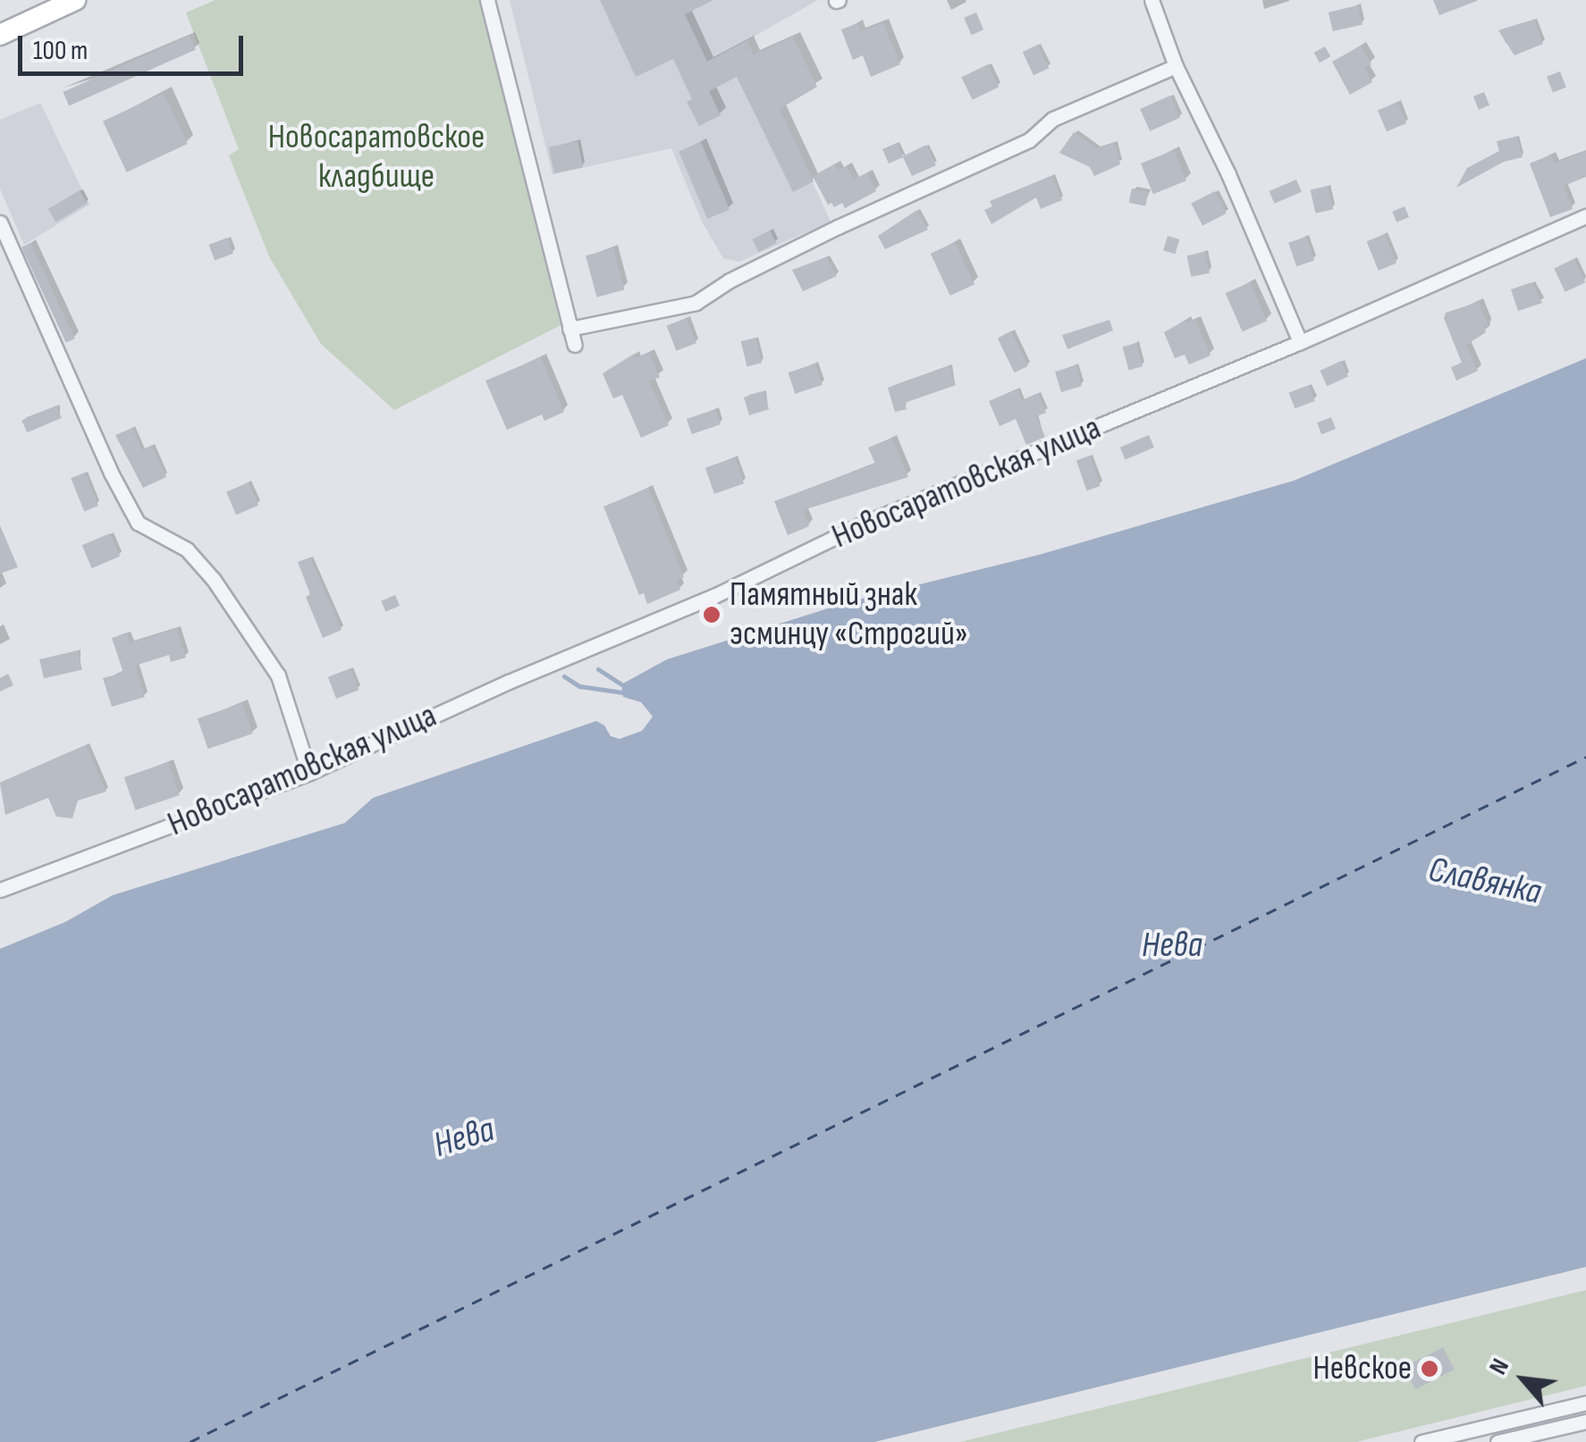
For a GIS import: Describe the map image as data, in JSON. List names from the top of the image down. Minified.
{"streets":{"street":["Новосаратовская улица"]},"water":["Славянка","Нева"],"parks":["Новосаратовское кладбище"],"places":["Памятный знак эсминцу «Строгий»","Невское"],"scale_bar":"100 m","north":"top left"}
